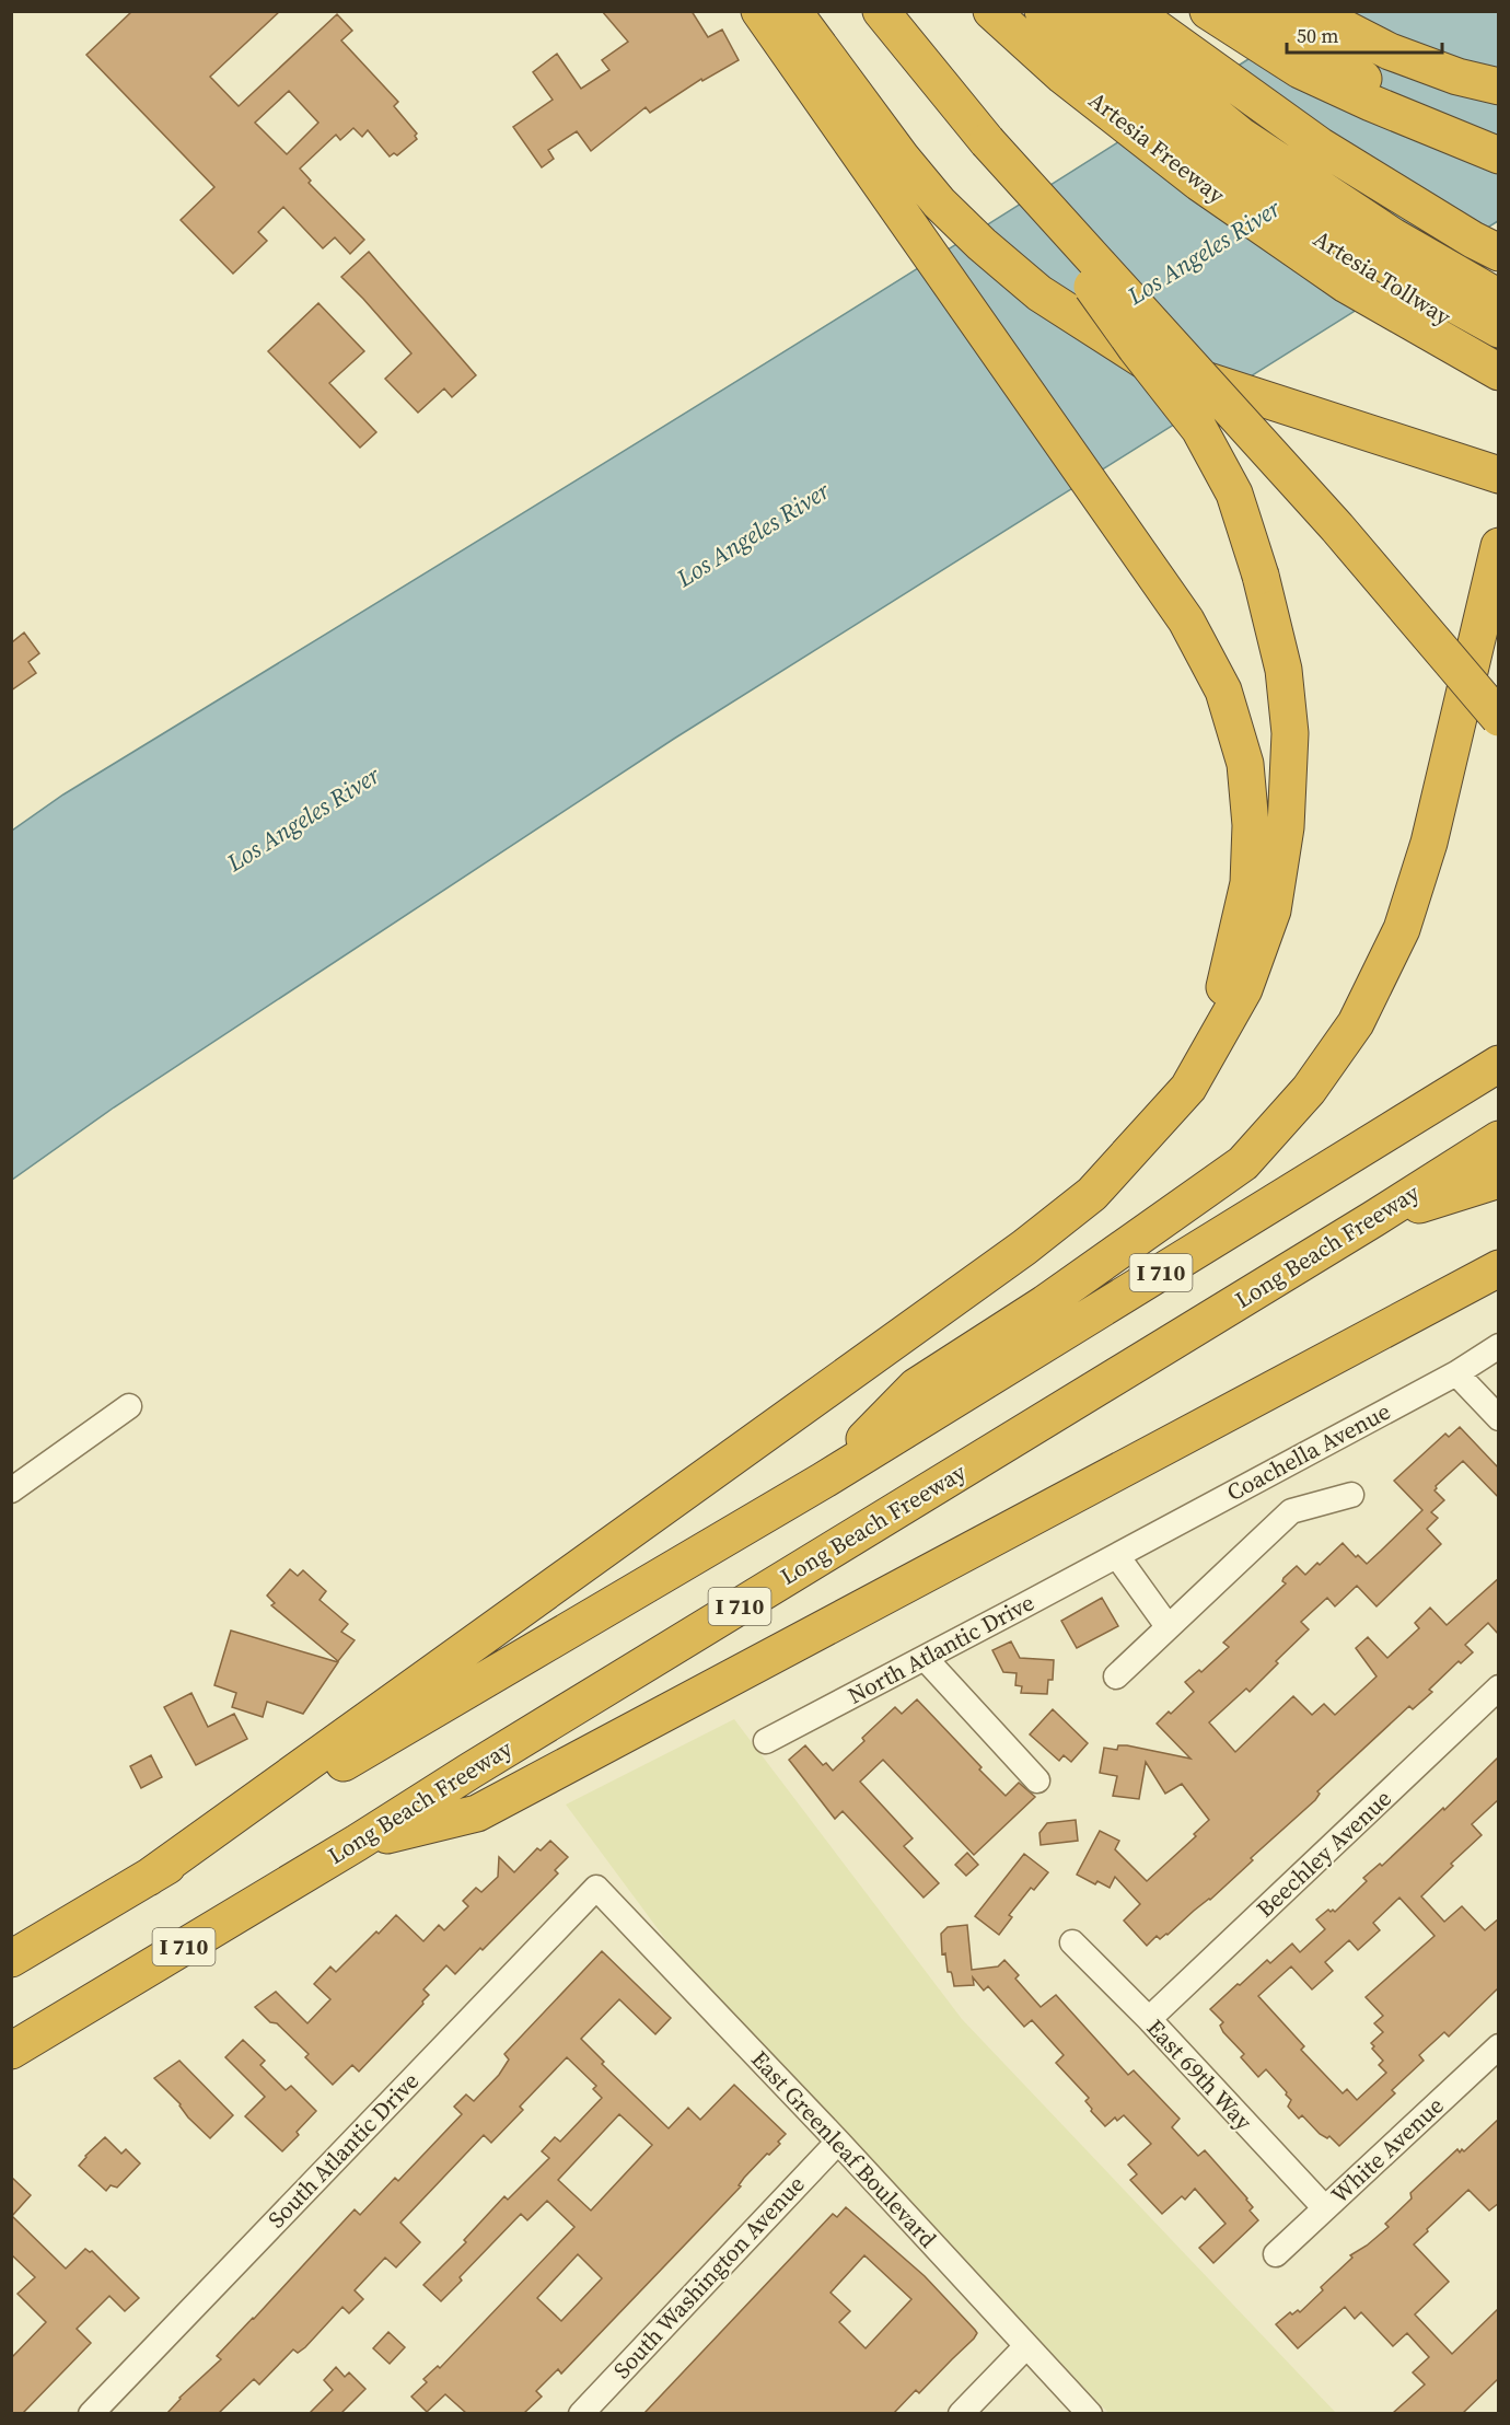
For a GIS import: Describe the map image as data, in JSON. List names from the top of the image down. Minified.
{"streets":{"highway":["Artesia Freeway","Artesia Tollway","Long Beach Freeway","I 710"],"street":["Coachella Avenue","North Atlantic Drive","Beechley Avenue","East 69th Way","East Greenleaf Boulevard","South Atlantic Drive","White Avenue","South Washington Avenue"]},"crossings":[["Coachella Avenue","North Atlantic Drive"],["Beechley Avenue","East 69th Way"],["East 69th Way","White Avenue"],["East Greenleaf Boulevard","South Atlantic Drive"],["East Greenleaf Boulevard","South Washington Avenue"]],"water":["Los Angeles River"],"scale_bar":"50 m"}
